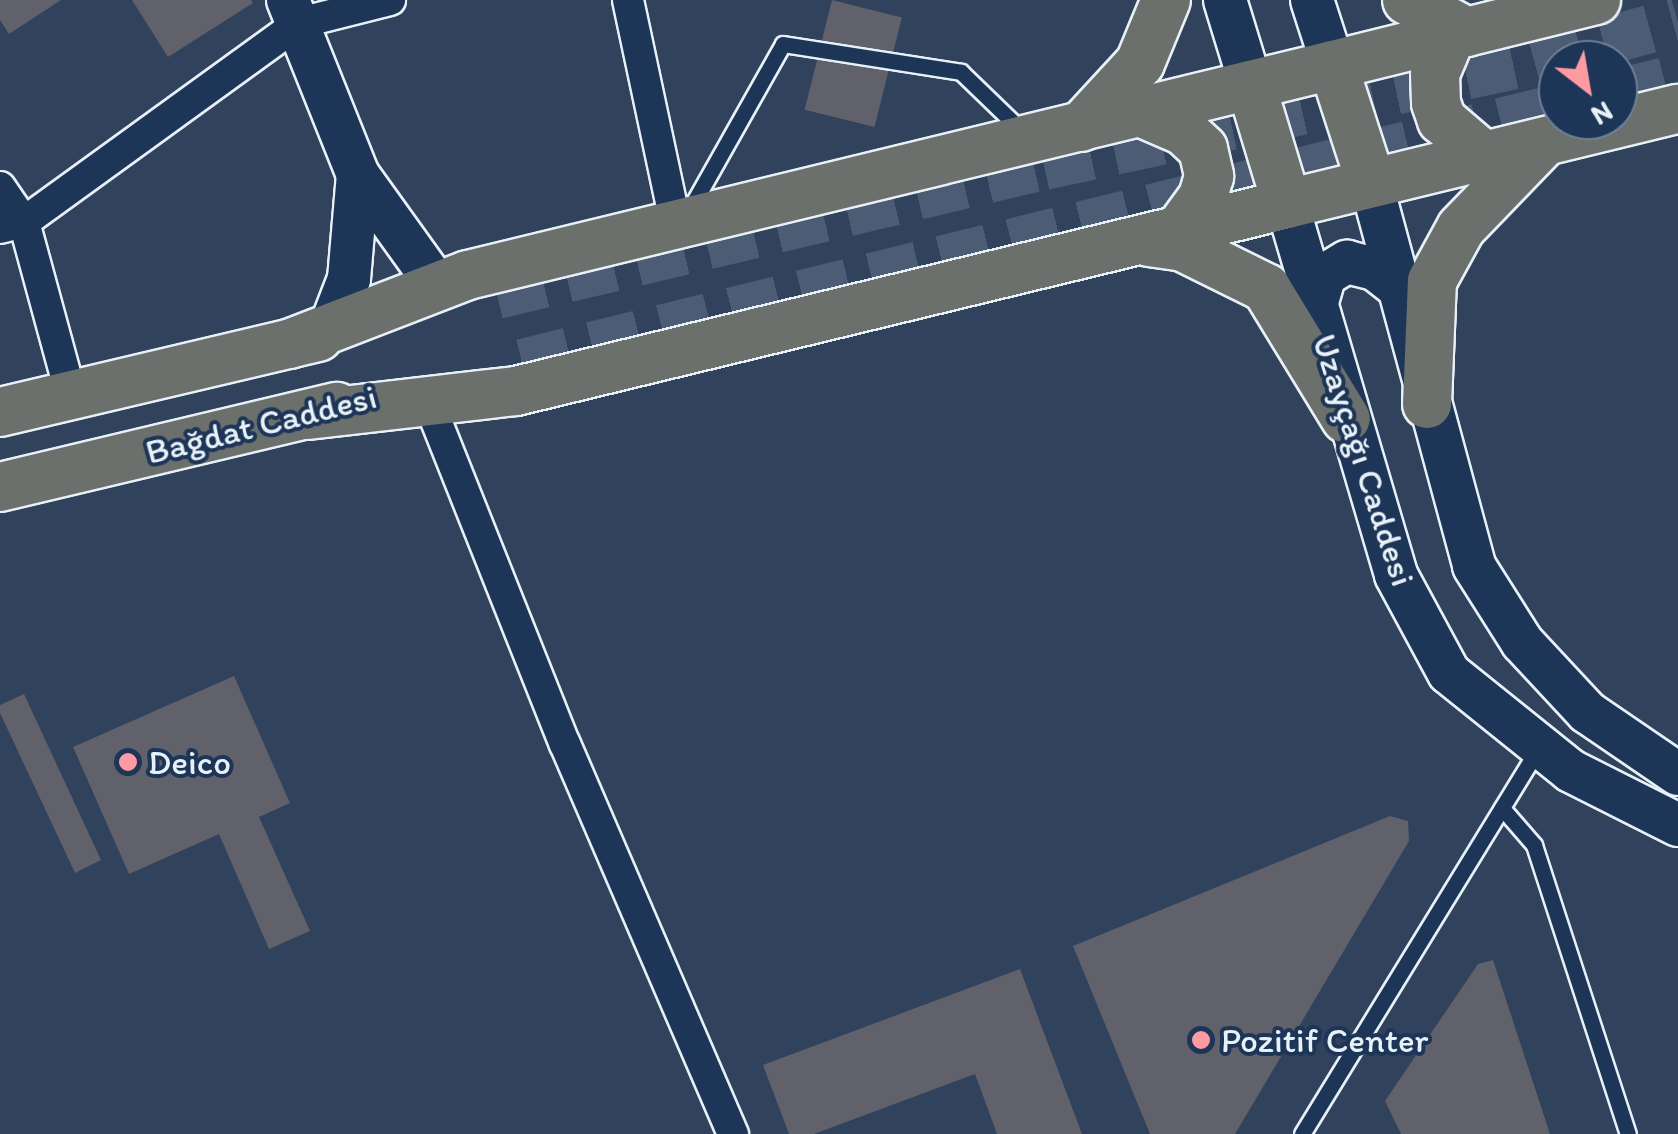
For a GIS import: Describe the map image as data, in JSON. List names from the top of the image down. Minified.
{"streets":{"main road":["Bağdat Caddesi","Uzayçağı Caddesi"]},"places":["Deico","Pozitif Center"],"north":"bottom right"}
